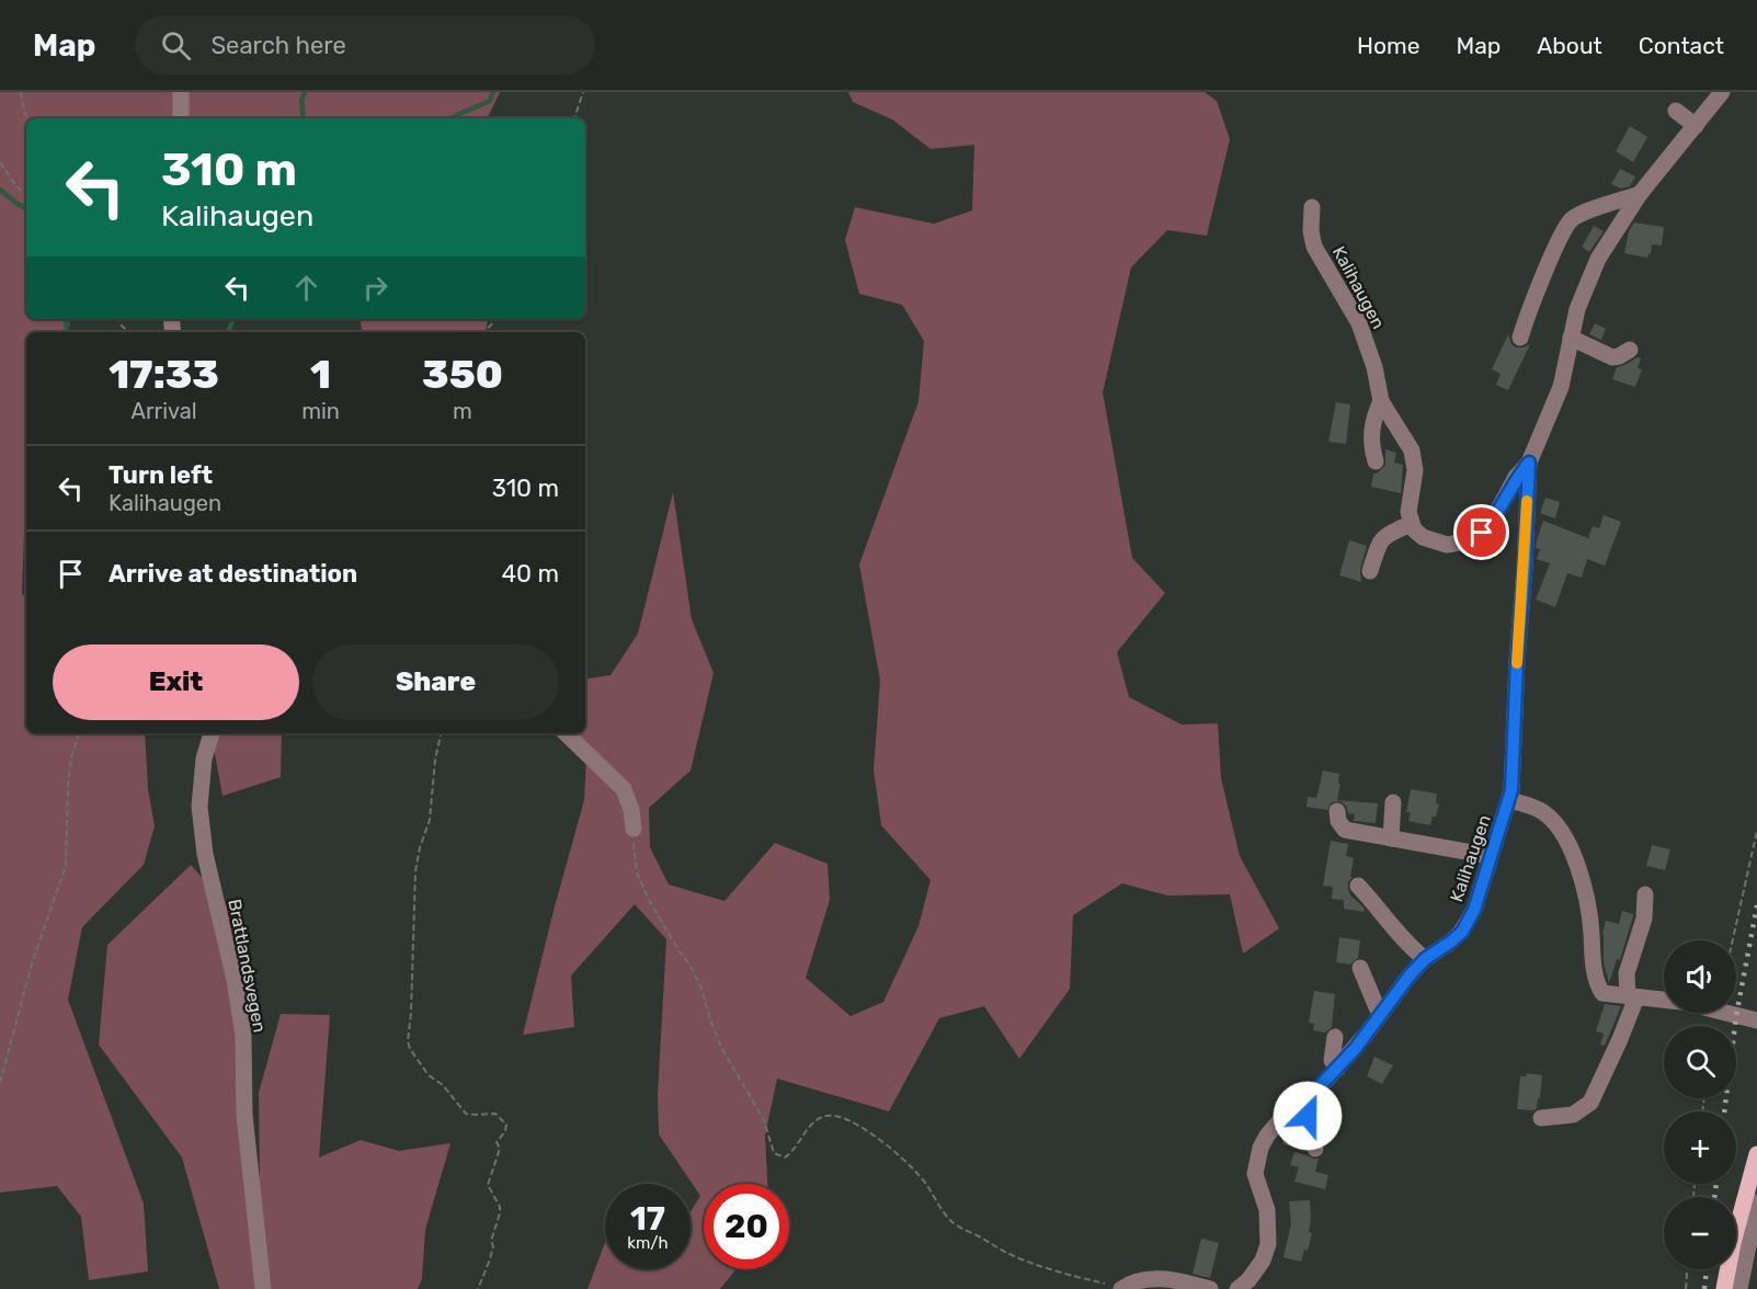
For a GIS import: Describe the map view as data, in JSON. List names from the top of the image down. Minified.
{"streets":{"street":["Kalihaugen","Brattlandsvegen"]},"page":{"header":"Map","search":"Search here","nav":["Home","Map","About","Contact"],"turn":["310 m","Kalihaugen"],"eta":["17:33","Arrival","1","min","350","m"],"list":[{"name":"Turn left","note":"Kalihaugen","value":"310 m"},{"name":"Arrive at destination","value":"40 m"}],"buttons":["Exit","Share"],"map_buttons":["+","−"],"speed":"17 km/h","limit":"20"}}
